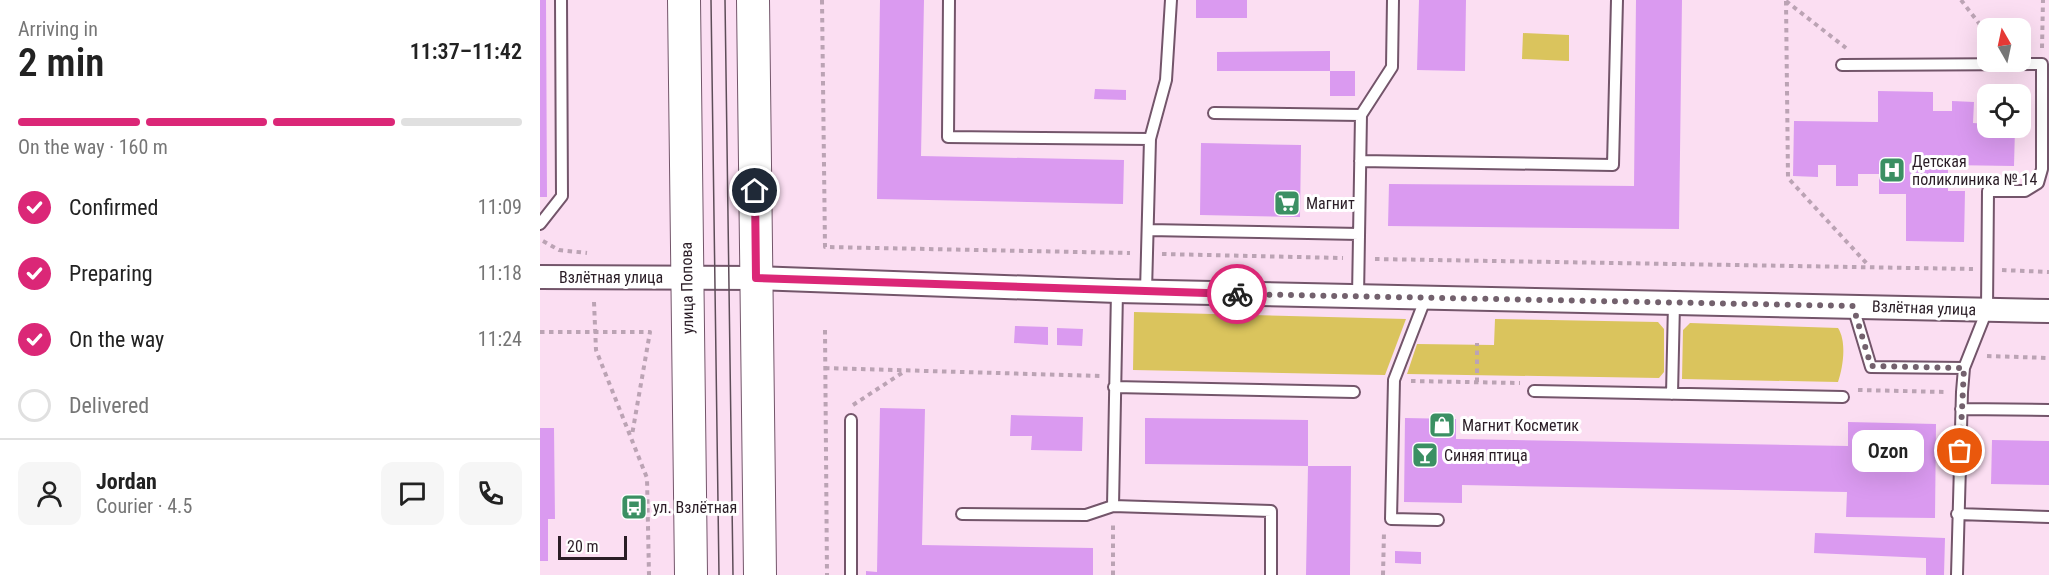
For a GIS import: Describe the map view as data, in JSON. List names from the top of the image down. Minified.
{"streets":{"main road":["улица Попова"],"street":["Взлётная улица"]},"crossings":[["Взлётная улица","улица Попова"]],"places":{"hospital":["Детская поликлиника № 14"],"supermarket":["Магнит"],"shop":["Магнит Косметик"],"other":["Ozon"],"bar":["Синяя птица"],"bus stop":["ул. Взлётная"]},"scale_bar":"20 m","north":"top","page":{"heading":["2 min","Arriving in","11:37–11:42"],"panel":["Jordan","Courier · 4.5"],"bar":"On the way · 160 m","list":[["Confirmed","11:09"],["Preparing","11:18"],["On the way","11:24"],"Delivered"],"bubble":"Ozon","scale":"20 m"}}
